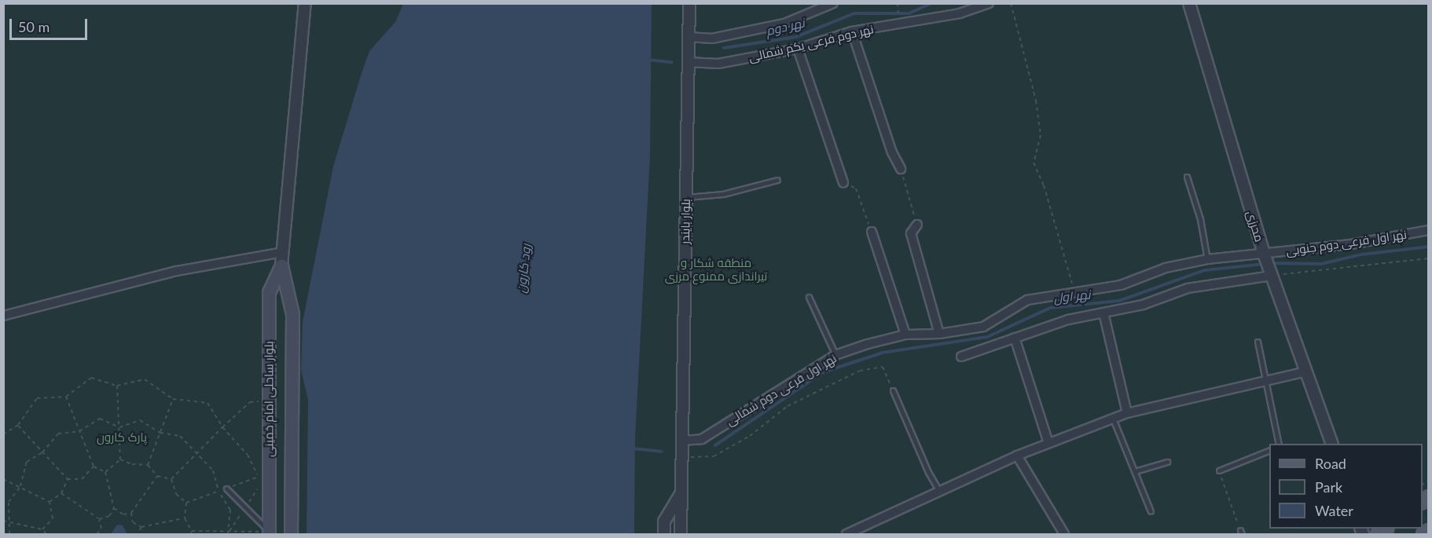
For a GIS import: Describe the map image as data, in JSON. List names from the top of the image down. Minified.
{"streets":{"main road":["بلوار ساحلی امام خمینی"],"street":["نهر دوم فرعی یکم شمالی","بلوار بایندر","محرزی","نهر اول فرعی دوم جنوبی","نهر اول فرعی دوم شمالی"]},"crossings":[["نهر دوم فرعی یکم شمالی","بلوار بایندر"],["بلوار بایندر","نهر اول فرعی دوم شمالی"],["محرزی","نهر اول فرعی دوم جنوبی"],["محرزی","نهر اول فرعی دوم شمالی"],["نهر اول فرعی دوم جنوبی","نهر اول فرعی دوم شمالی"]],"water":["نهر دوم","رود کارون","نهر اول"],"parks":["منطقه شکار و تیراندازی ممنوع مرزی","پارک کارون"],"legend":["Road","Park","Water"],"scale_bar":"50 m"}
